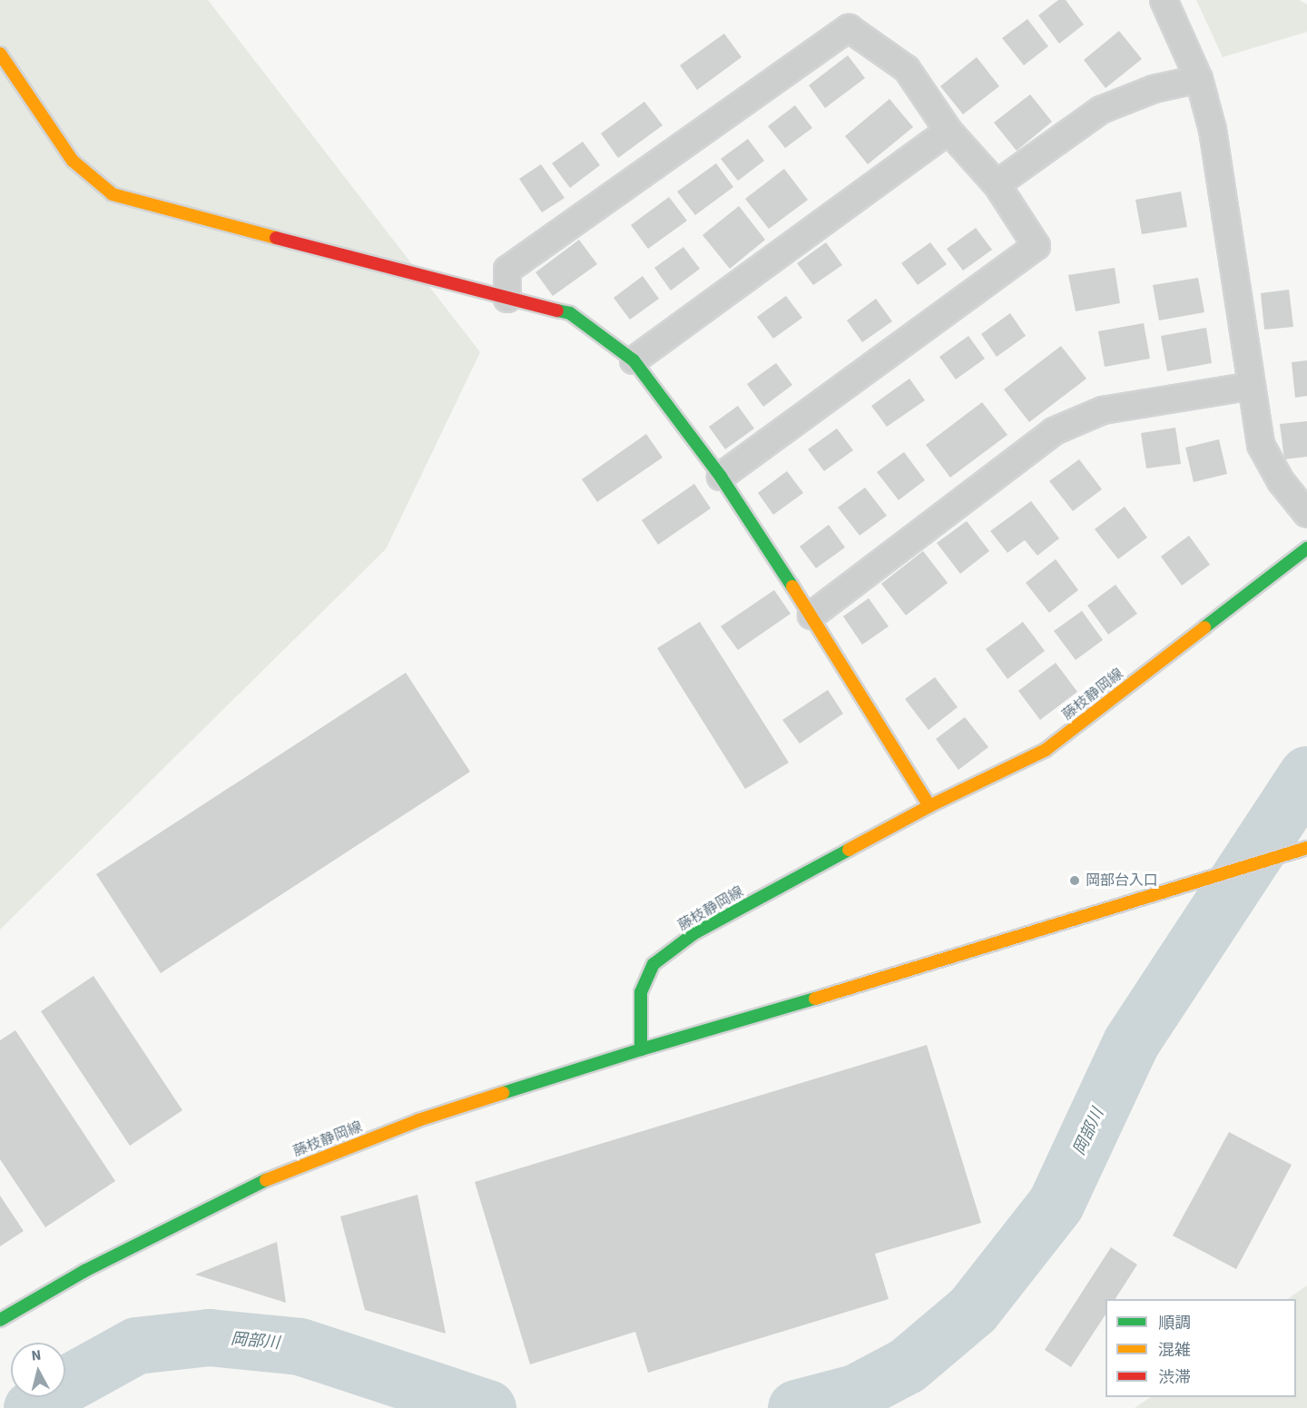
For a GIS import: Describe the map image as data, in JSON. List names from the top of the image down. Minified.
{"streets":{"street":["藤枝静岡線"]},"water":["岡部川"],"places":["岡部台入口"],"legend":["順調","混雑","渋滞"],"north":"top"}
